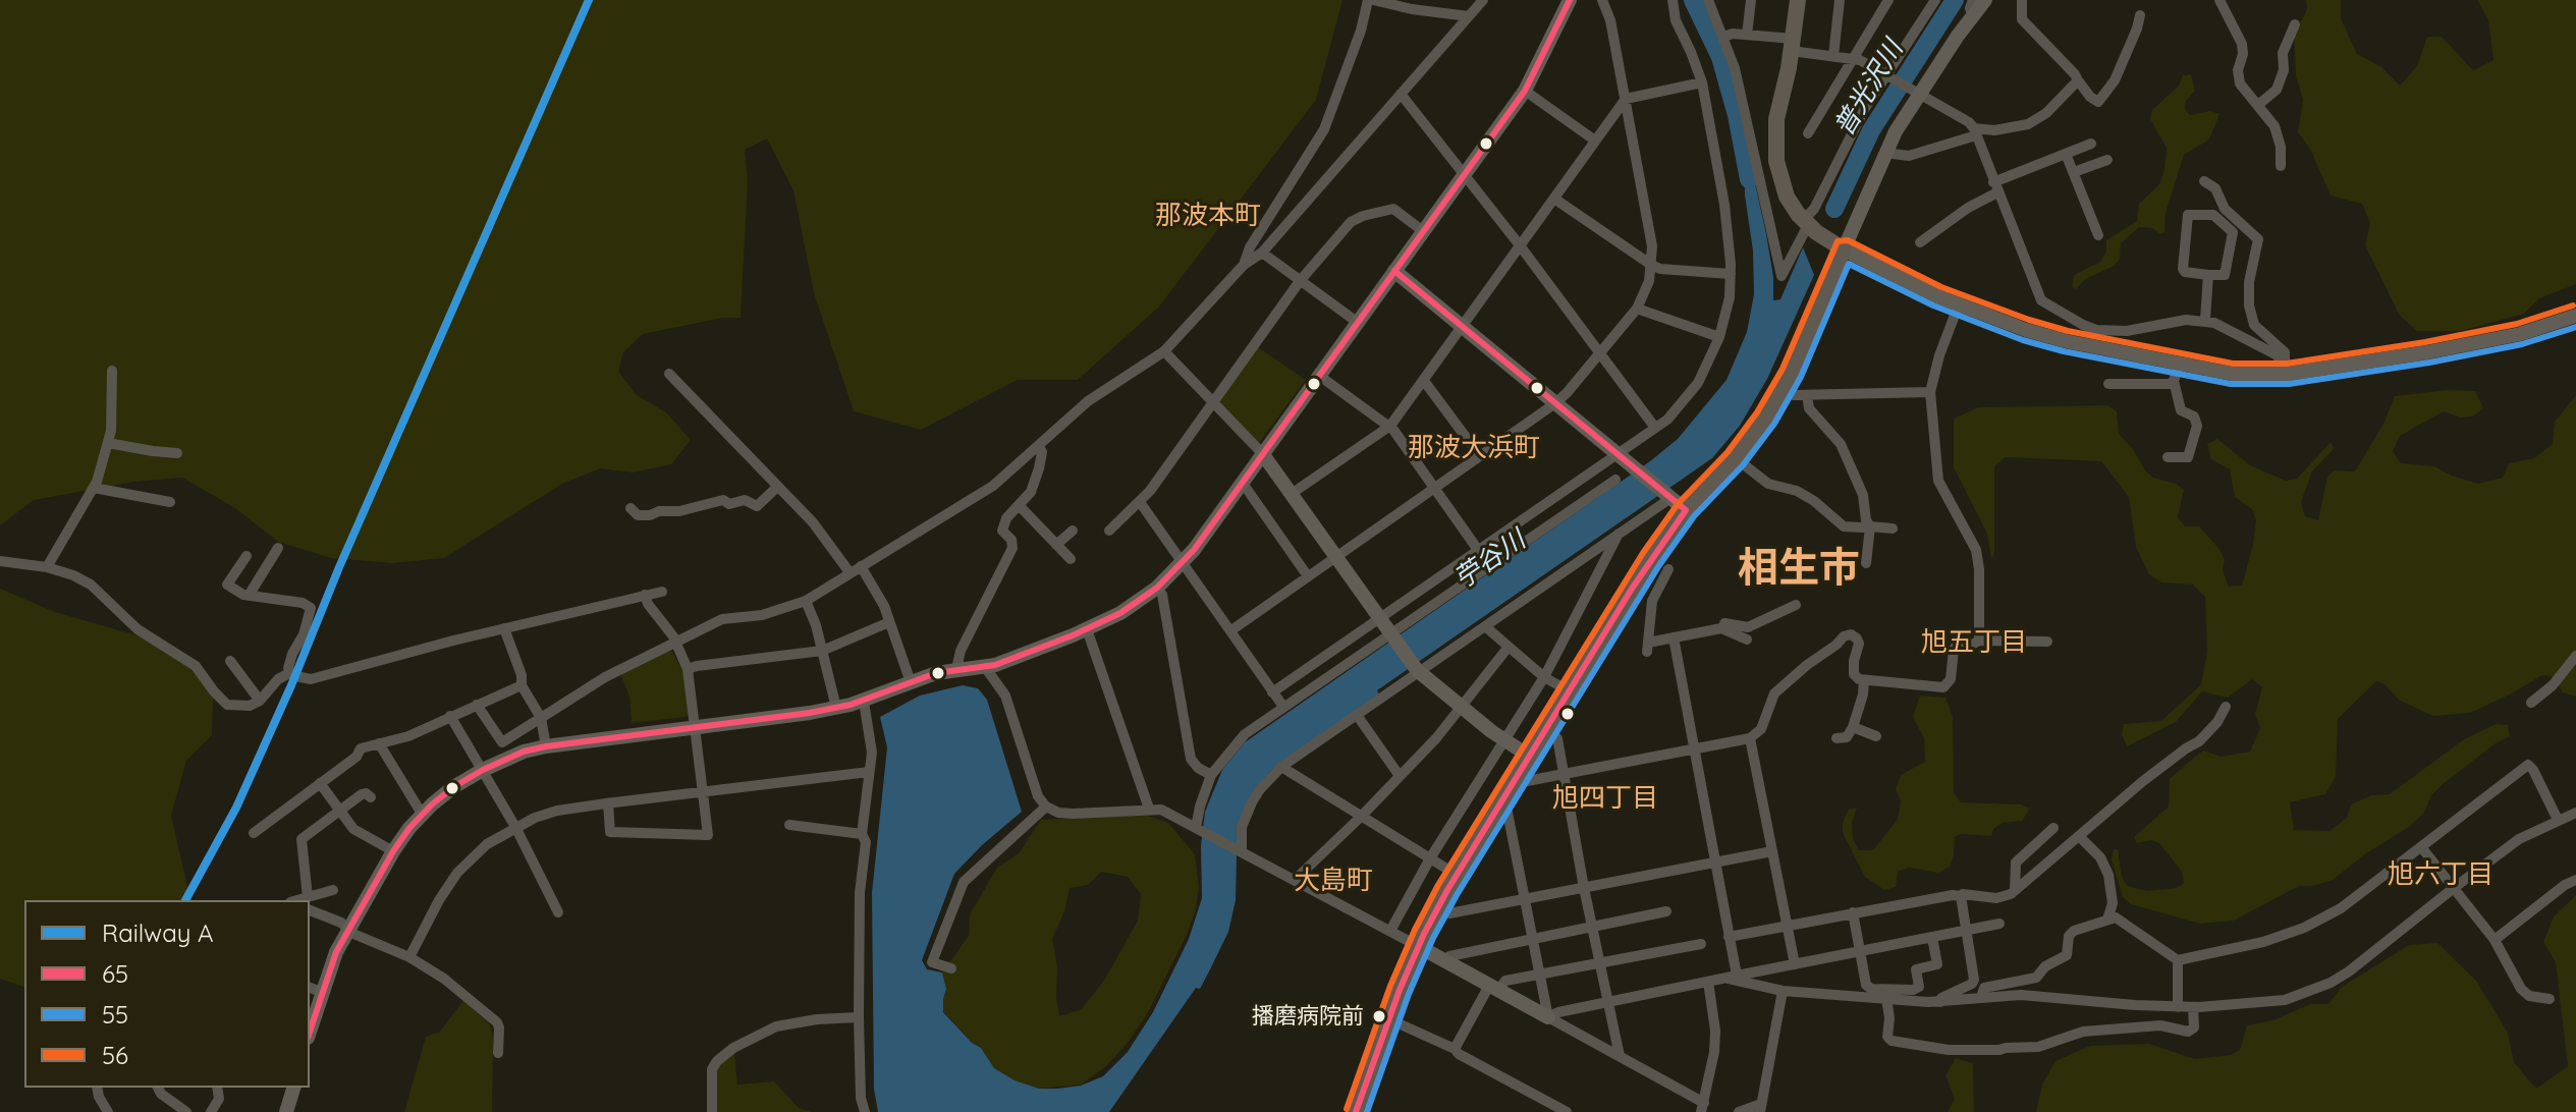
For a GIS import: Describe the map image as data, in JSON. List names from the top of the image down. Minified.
{"districts":["那波本町","那波大浜町","相生市","旭五丁目","旭四丁目","旭六丁目","大島町"],"water":["普光沢川","苧谷川"],"places":["播磨病院前"],"lines":["rail line A","transit line 65","transit line 56","transit line 55"],"legend":["Railway A","65","55","56"]}
